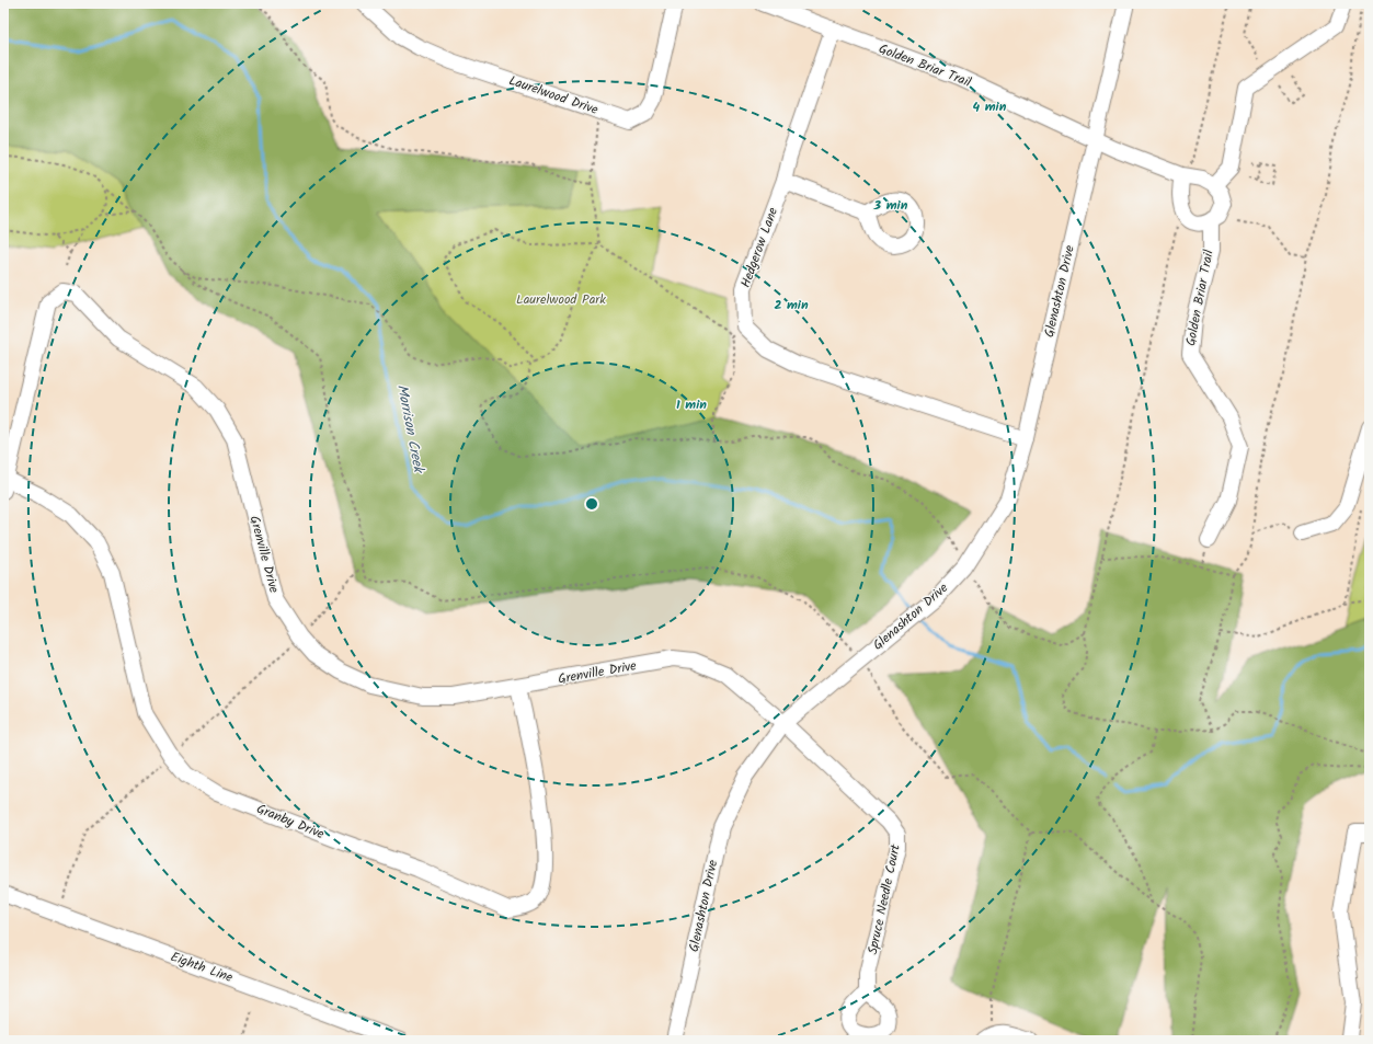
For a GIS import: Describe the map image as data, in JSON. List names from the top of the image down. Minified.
{"streets":{"street":["Golden Briar Trail","Laurelwood Drive","Hedgerow Lane","Glenashton Drive","Grenville Drive","Granby Drive","Spruce Needle Court","Eighth Line"]},"crossings":[["Golden Briar Trail","Hedgerow Lane"],["Golden Briar Trail","Glenashton Drive"],["Hedgerow Lane","Glenashton Drive"],["Glenashton Drive","Grenville Drive"],["Glenashton Drive","Spruce Needle Court"],["Grenville Drive","Granby Drive"],["Grenville Drive","Spruce Needle Court"]],"water":["Morrison Creek"],"parks":["Laurelwood Park"],"rings":["4 min","3 min","2 min","1 min"]}
